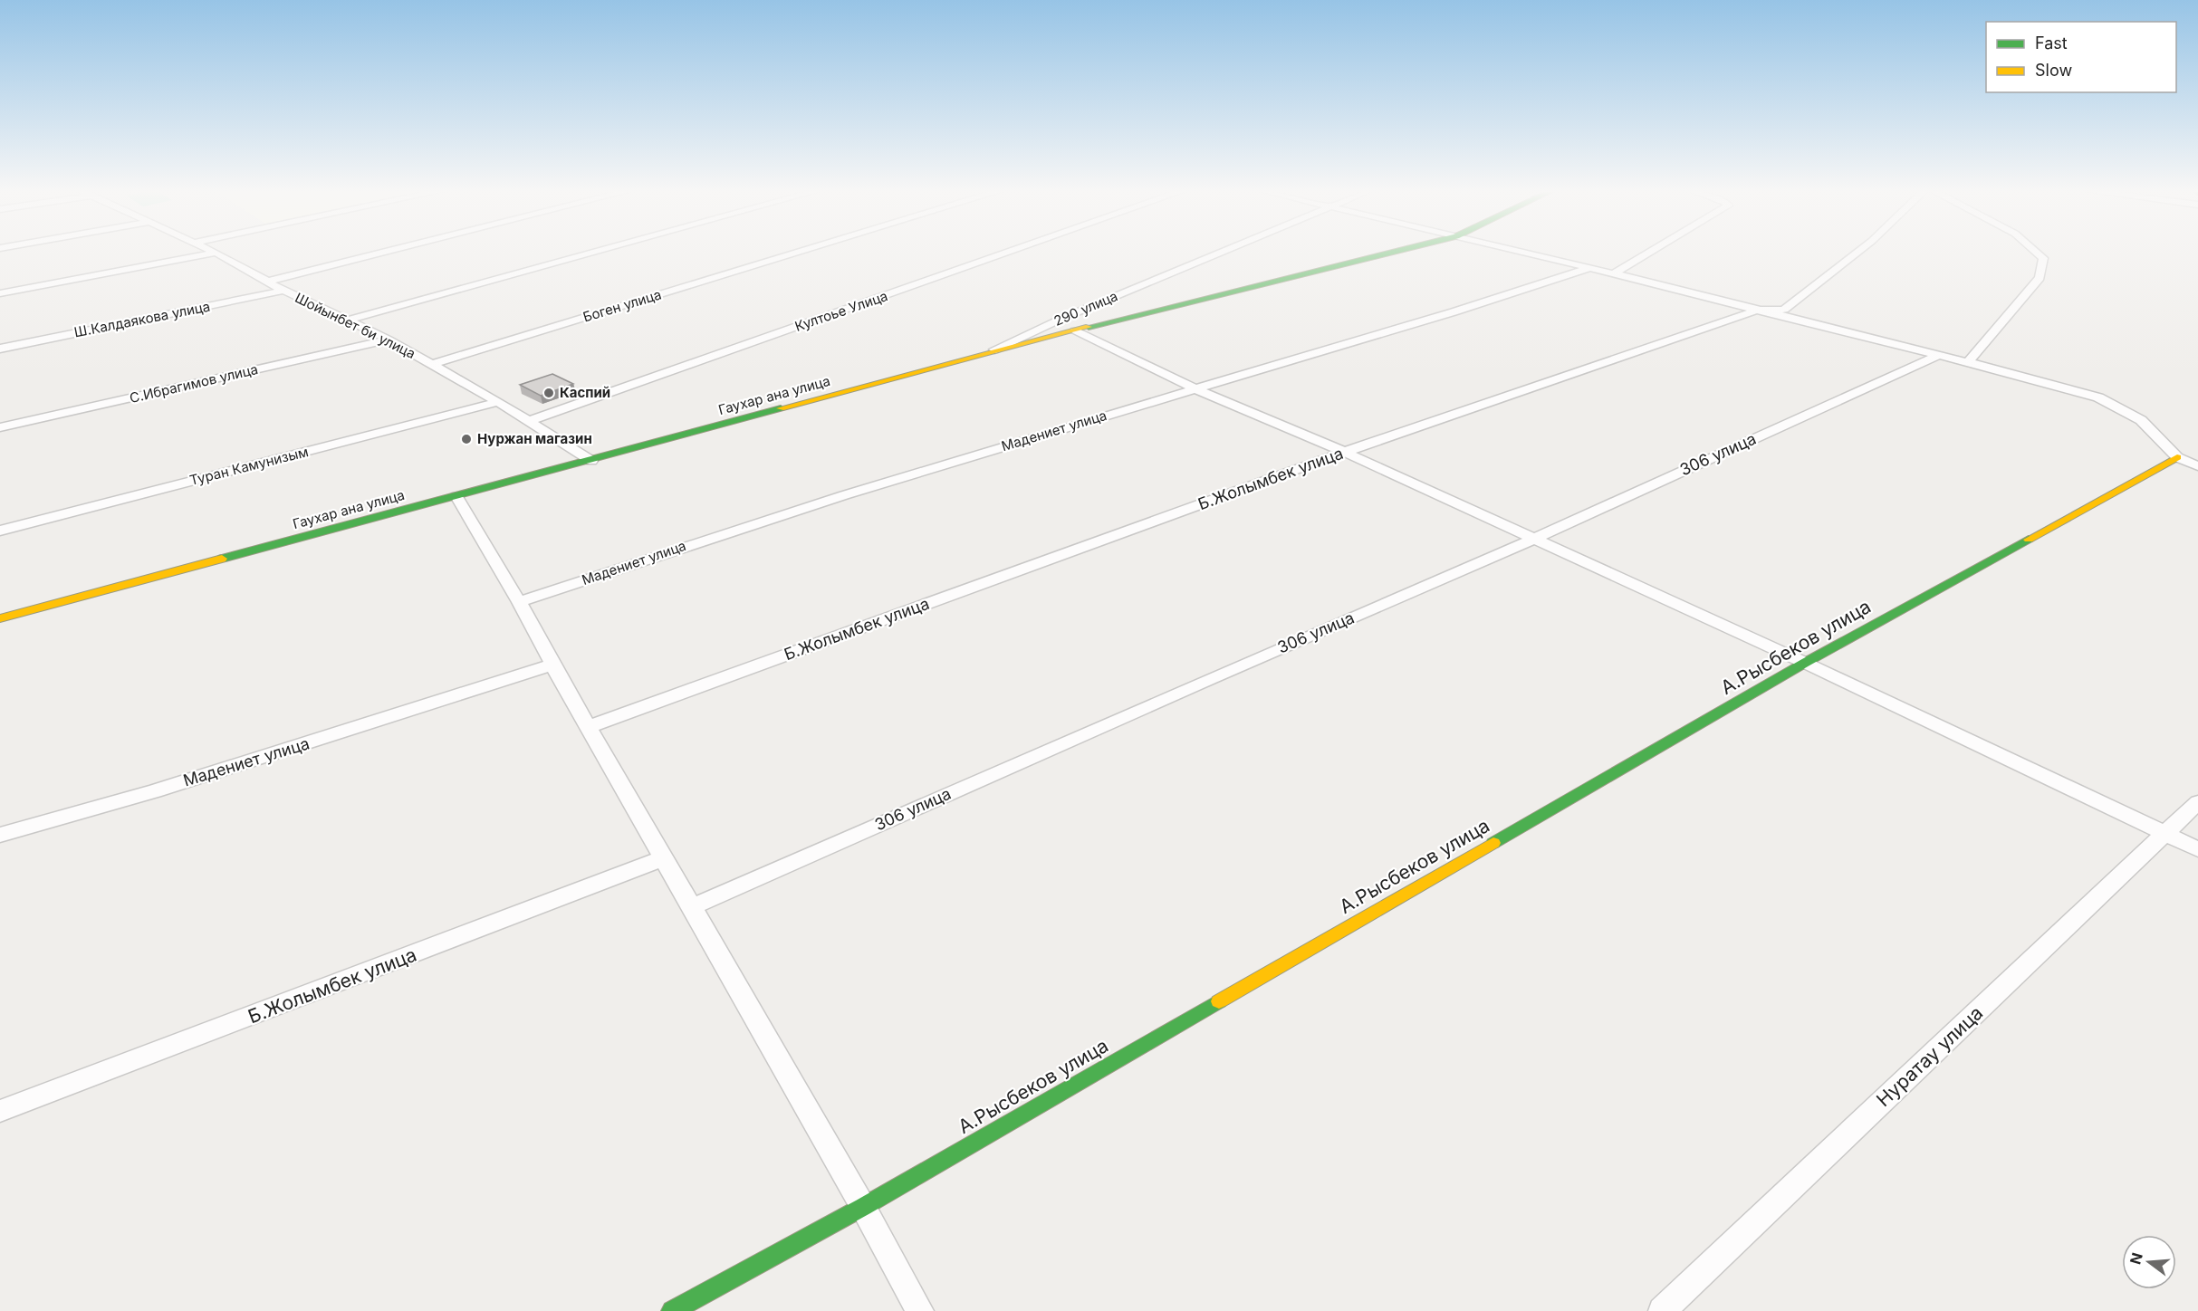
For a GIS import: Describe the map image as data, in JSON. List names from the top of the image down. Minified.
{"streets":{"street":["Боген улица","290 улица","Култоье Улица","Ш.Калдаякова улица","Шойынбет би улица","С.Ибрагимов улица","Гаухар ана улица","Мадениет улица","306 улица","Туран Камунизым","Б.Жолымбек улица","А.Рысбеков улица","Нуратау улица"]},"crossings":[["Боген улица","Шойынбет би улица"],["290 улица","Гаухар ана улица"],["Култоье Улица","Шойынбет би улица"],["Ш.Калдаякова улица","Шойынбет би улица"],["Шойынбет би улица","С.Ибрагимов улица"],["Шойынбет би улица","Гаухар ана улица"],["Шойынбет би улица","Туран Камунизым"]],"places":["Каспий","Нуржан магазин"],"legend":["Fast","Slow"],"north":"left"}
